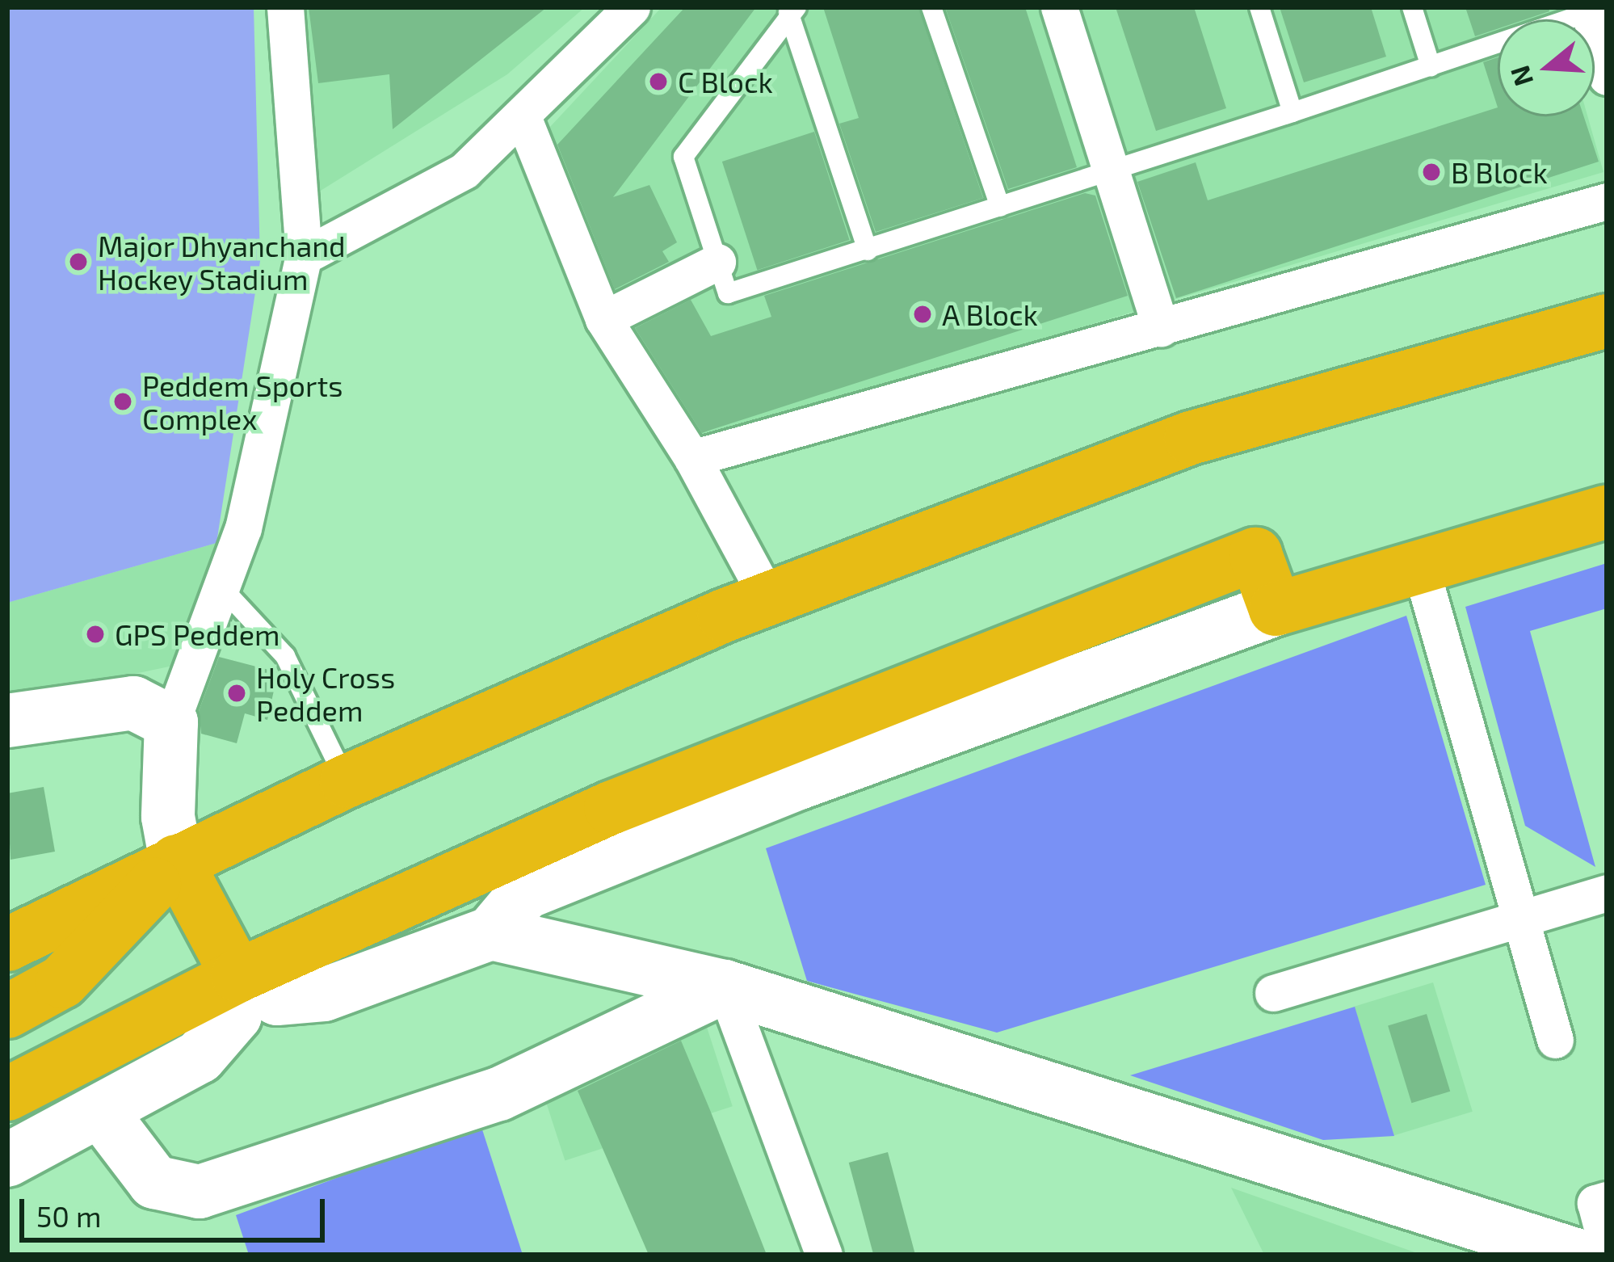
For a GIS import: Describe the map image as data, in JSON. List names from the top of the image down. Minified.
{"places":["C Block","B Block","Major Dhyanchand Hockey Stadium","A Block","Peddem Sports Complex","GPS Peddem","Holy Cross Peddem"],"scale_bar":"50 m","north":"left"}
